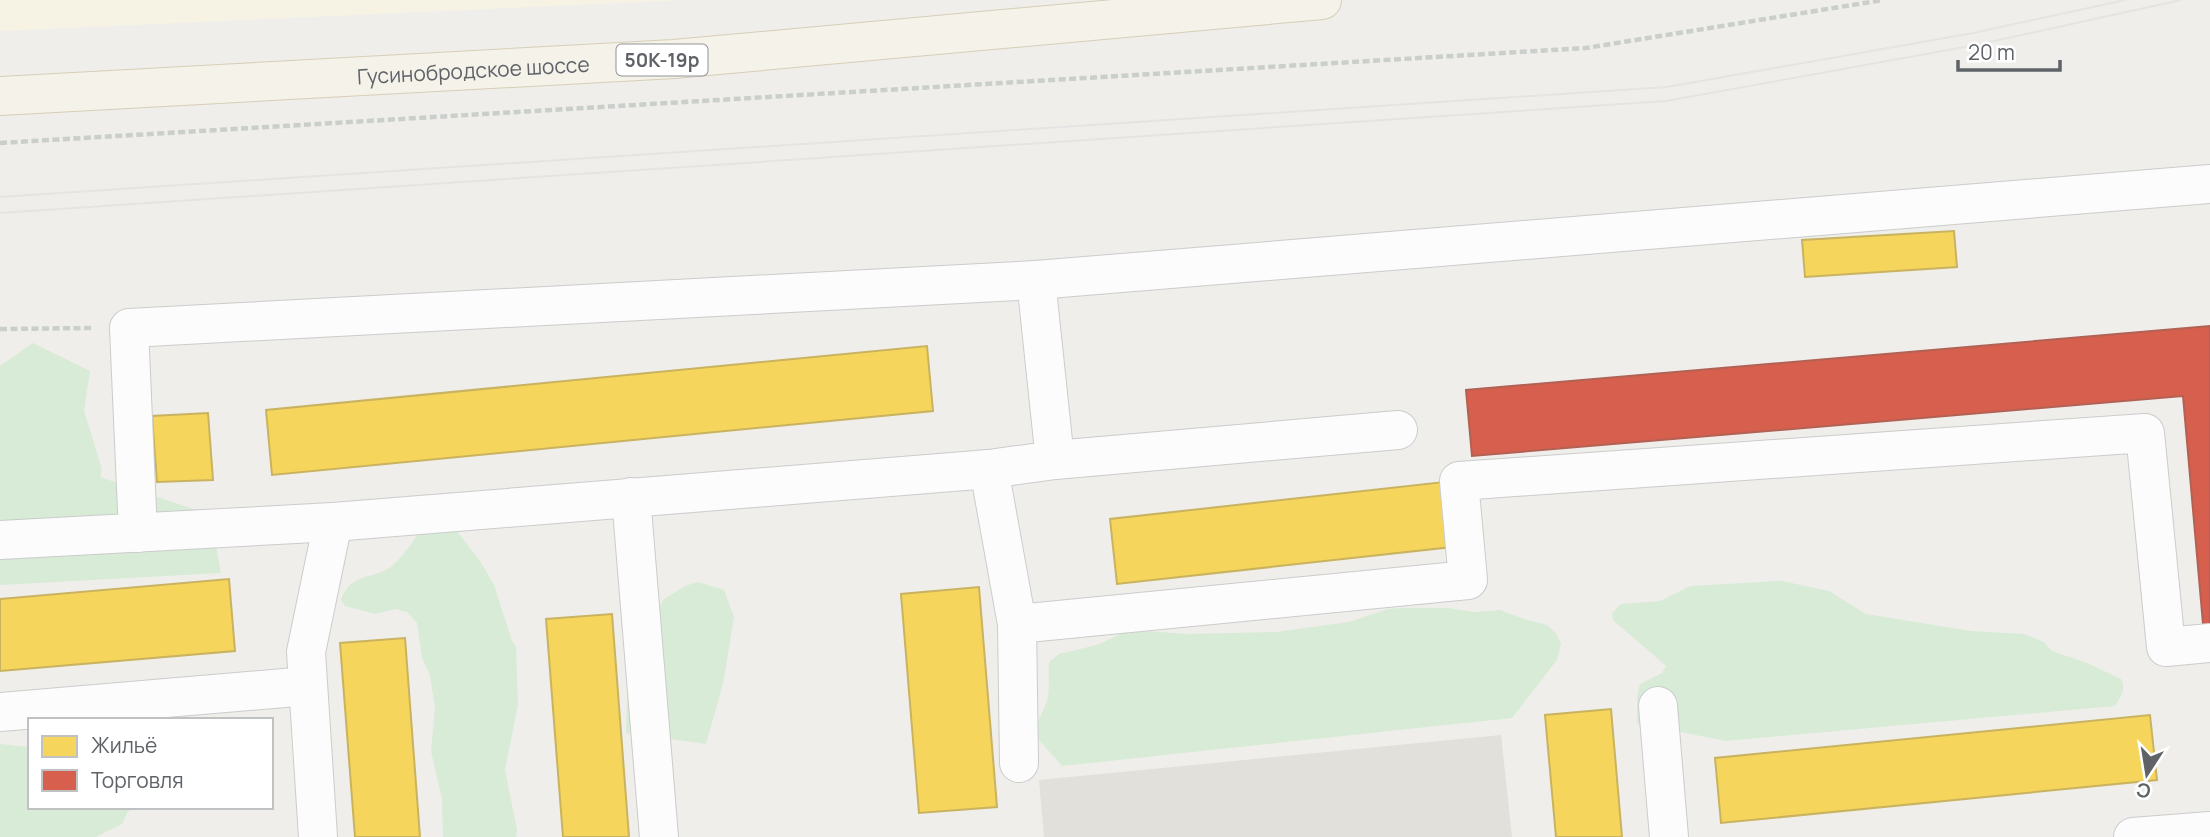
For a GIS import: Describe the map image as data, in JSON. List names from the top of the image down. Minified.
{"streets":{"main road":["50К-19р","Гусинобродское шоссе"]},"legend":["Жильё","Торговля"],"scale_bar":"20 m","north":"bottom"}
